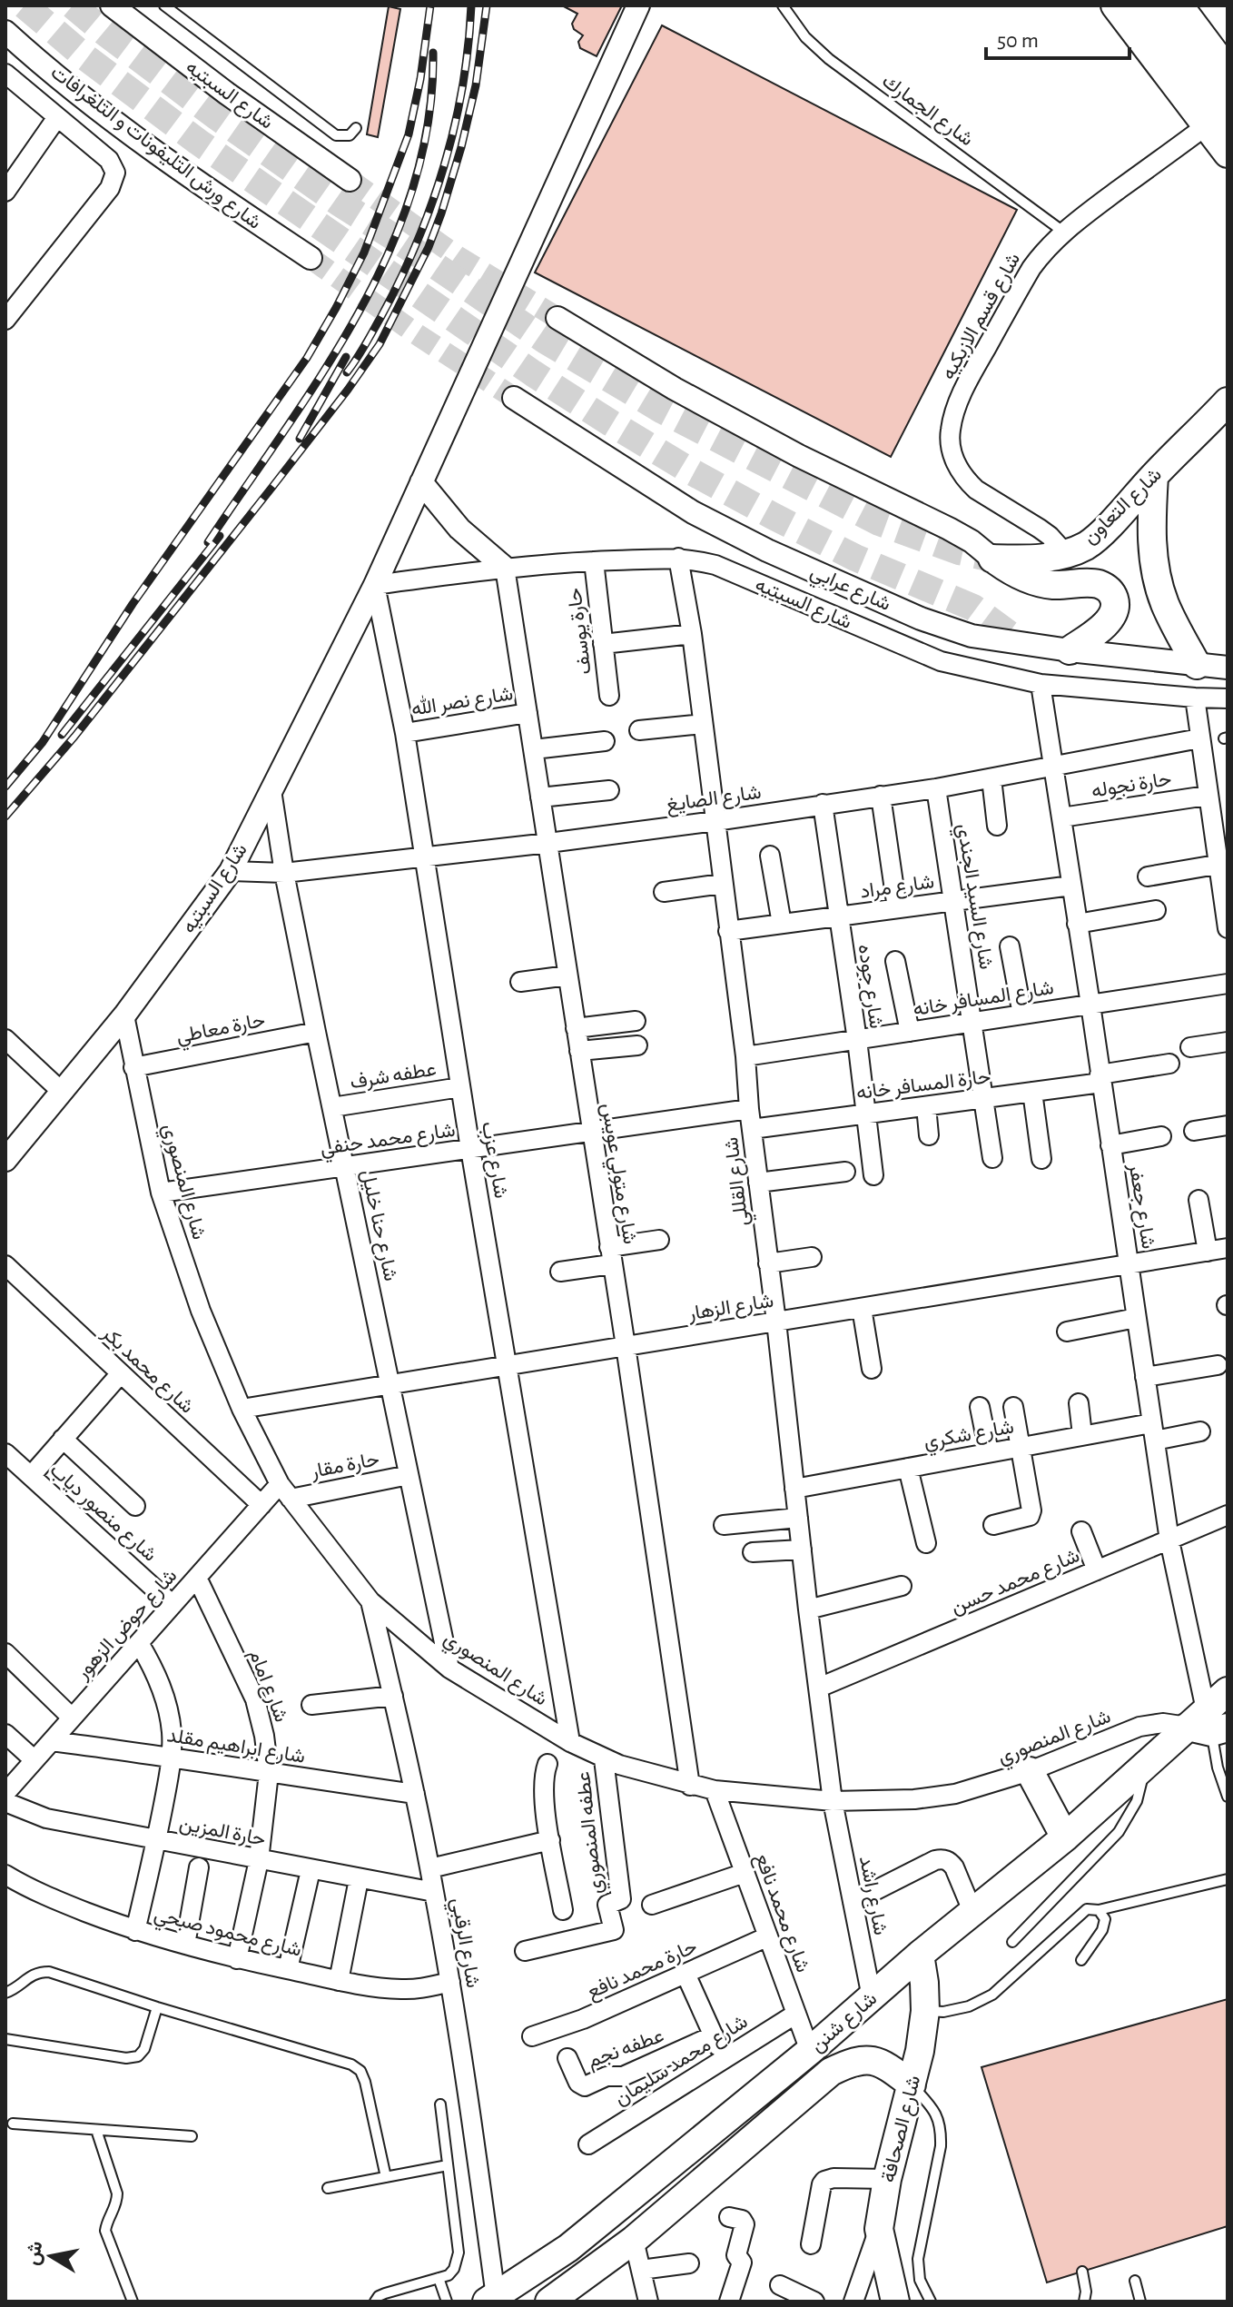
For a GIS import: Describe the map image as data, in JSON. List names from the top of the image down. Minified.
{"streets":{"main road":["شارع التعاون","شارع شنن","شارع الصحافة"],"street":["شارع السبتيه","شارع ورش التليفونات و التلغرافات","شارع قسم الازبكيه","شارع عرابي","حارة يوسف","شارع نصر الله","حارة نجوله","شارع الصايغ","شارع مراد","شارع السيد الجندي","شارع جوده","شارع المسافر خانه","حارة معاطي","عطفه شرف","حارة المسافر خانه","شارع محمد حنفي","شارع عزب","شارع متولي عويس","شارع المنصوري","شارع القللي","شارع جعفر","شارع حنا خليل","شارع الزهار","شارع محمد بكر","شارع شكري","حارة مقار","شارع منصور دياب","شارع محمد حسن","شارع حوض الزهور","شارع امام","شارع ابراهيم مقلد","حارة المزين","عطفه المنصوري","شارع راشد","شارع محمد نافع","شارع محمود صبحي","شارع الرقبي","حارة محمد نافع","عطفه نجم","شارع محمد سليمان"],"lane":["شارع الجمارك"]},"crossings":[["شارع السبتيه","حارة يوسف"],["شارع السبتيه","شارع الصايغ"],["شارع السبتيه","شارع عزب"],["شارع السبتيه","شارع متولي عويس"],["شارع السبتيه","شارع المنصوري"],["شارع السبتيه","شارع القللي"],["شارع السبتيه","شارع جعفر"],["شارع السبتيه","شارع حنا خليل"],["شارع الجمارك","شارع قسم الازبكيه"],["شارع قسم الازبكيه","شارع التعاون"],["شارع نصر الله","شارع عزب"],["شارع نصر الله","شارع متولي عويس"],["حارة نجوله","شارع جعفر"],["شارع الصايغ","شارع السيد الجندي"],["شارع الصايغ","شارع جوده"],["شارع الصايغ","شارع عزب"],["شارع الصايغ","شارع متولي عويس"],["شارع الصايغ","شارع القللي"],["شارع الصايغ","شارع جعفر"],["شارع الصايغ","شارع حنا خليل"],["شارع مراد","شارع السيد الجندي"],["شارع مراد","شارع جوده"],["شارع مراد","شارع القللي"],["شارع مراد","شارع جعفر"],["شارع السيد الجندي","شارع المسافر خانه"],["شارع السيد الجندي","حارة المسافر خانه"],["شارع جوده","شارع المسافر خانه"],["شارع جوده","حارة المسافر خانه"],["شارع المسافر خانه","شارع القللي"],["شارع المسافر خانه","شارع جعفر"],["حارة معاطي","شارع المنصوري"],["حارة معاطي","شارع حنا خليل"],["عطفه شرف","شارع عزب"],["عطفه شرف","شارع حنا خليل"],["حارة المسافر خانه","شارع القللي"],["حارة المسافر خانه","شارع جعفر"],["شارع محمد حنفي","شارع عزب"],["شارع محمد حنفي","شارع متولي عويس"],["شارع محمد حنفي","شارع المنصوري"],["شارع محمد حنفي","شارع القللي"],["شارع محمد حنفي","شارع حنا خليل"],["شارع عزب","شارع المنصوري"],["شارع عزب","شارع الزهار"],["شارع متولي عويس","شارع المنصوري"],["شارع متولي عويس","شارع الزهار"],["شارع المنصوري","شارع القللي"],["شارع المنصوري","شارع جعفر"],["شارع المنصوري","شارع حنا خليل"],["شارع المنصوري","شارع الزهار"],["شارع المنصوري","حارة مقار"],["شارع المنصوري","شارع حوض الزهور"],["شارع المنصوري","عطفه المنصوري"],["شارع المنصوري","شارع راشد"],["شارع المنصوري","شارع محمد نافع"],["شارع المنصوري","شارع الرقبي"],["شارع المنصوري","شارع شنن"],["شارع القللي","شارع الزهار"],["شارع القللي","شارع شكري"],["شارع القللي","شارع محمد حسن"],["شارع القللي","شارع راشد"],["شارع جعفر","شارع الزهار"],["شارع جعفر","شارع شكري"],["شارع جعفر","شارع محمد حسن"],["شارع جعفر","شارع شنن"],["شارع حنا خليل","شارع الزهار"],["شارع حنا خليل","حارة مقار"],["شارع محمد بكر","شارع حوض الزهور"],["حارة مقار","شارع حوض الزهور"],["شارع منصور دياب","شارع حوض الزهور"],["شارع حوض الزهور","شارع امام"],["شارع حوض الزهور","شارع ابراهيم مقلد"],["شارع امام","شارع ابراهيم مقلد"],["شارع امام","حارة المزين"],["شارع امام","شارع محمود صبحي"],["شارع ابراهيم مقلد","شارع الرقبي"],["حارة المزين","شارع الرقبي"],["شارع راشد","شارع شنن"],["شارع محمد نافع","حارة محمد نافع"],["شارع محمد نافع","شارع شنن"],["شارع محمد نافع","شارع محمد سليمان"],["شارع محمود صبحي","شارع الرقبي"],["شارع الرقبي","شارع شنن"],["شارع شنن","شارع الصحافة"]],"scale_bar":"50 m","north":"left"}
